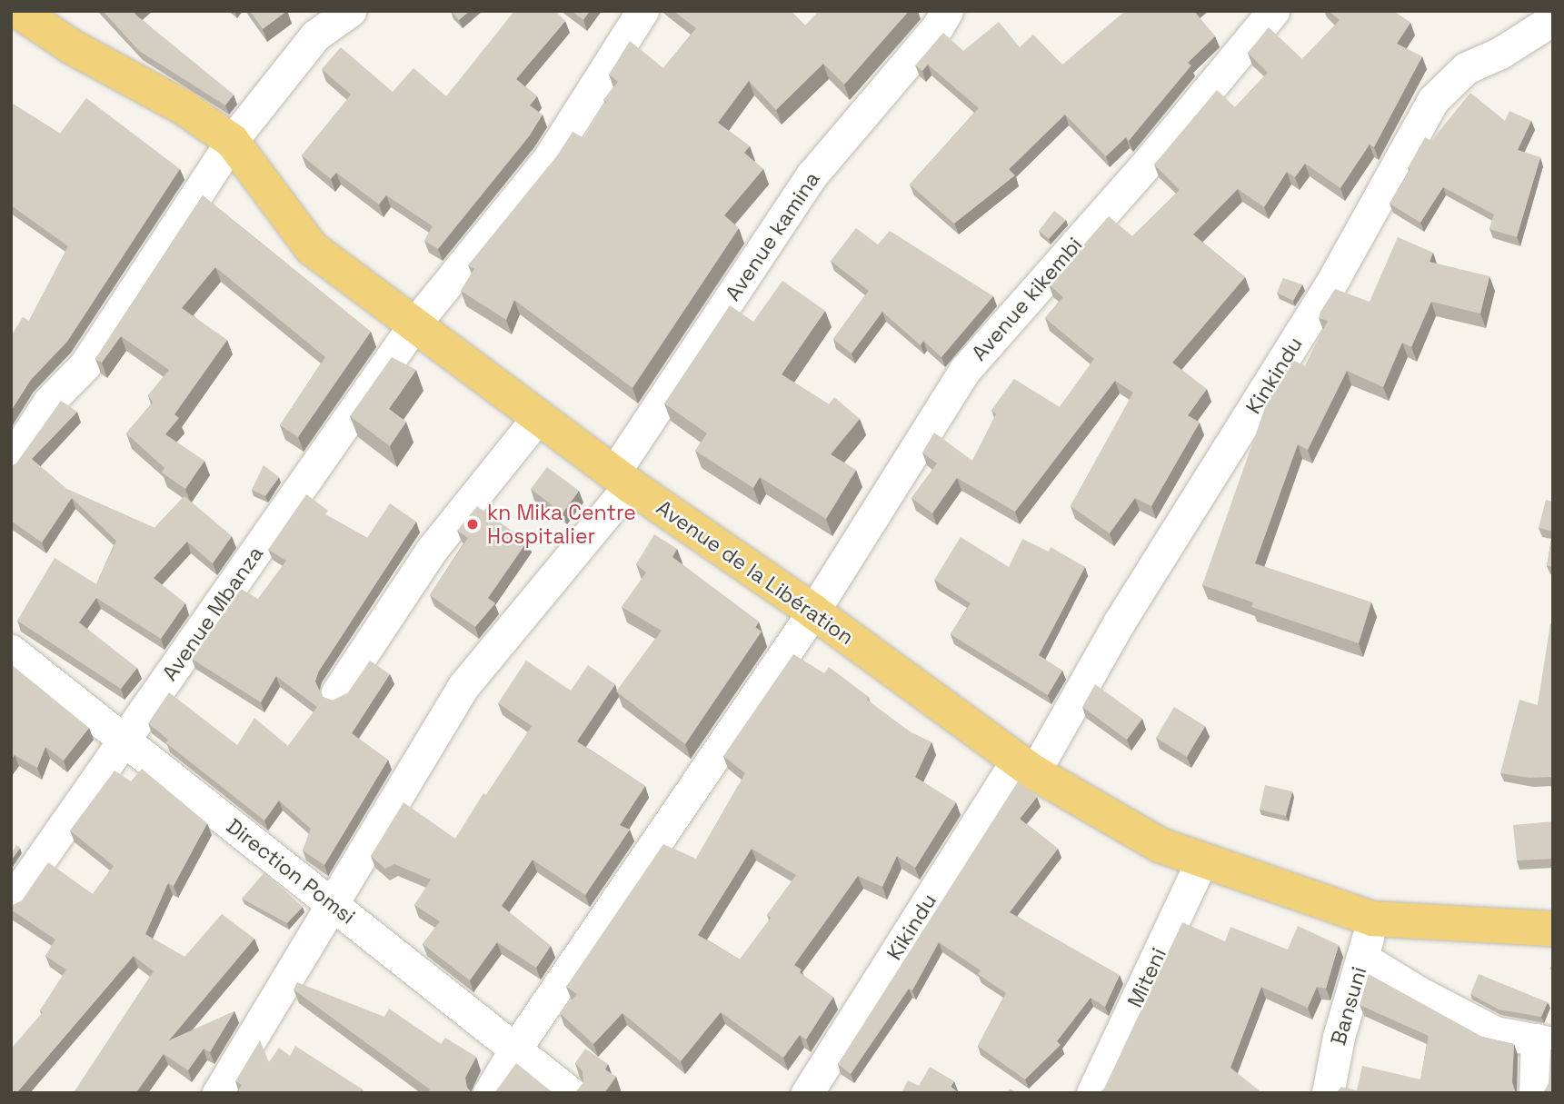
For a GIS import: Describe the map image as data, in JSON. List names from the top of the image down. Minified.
{"streets":{"highway":["Avenue de la Libération"],"street":["Avenue kamina","Avenue kikembi","Kinkindu","Avenue Mbanza","Direction Pomsi","Kikindu","Miteni","Bansuni"]},"crossings":[["Avenue kamina","Avenue de la Libération"],["Avenue kamina","Direction Pomsi"],["Avenue kikembi","Avenue de la Libération"],["Avenue kikembi","Direction Pomsi"],["Kinkindu","Avenue de la Libération"],["Kinkindu","Kikindu"],["Avenue de la Libération","Avenue Mbanza"],["Avenue de la Libération","Kikindu"],["Avenue de la Libération","Miteni"],["Avenue de la Libération","Bansuni"],["Avenue Mbanza","Direction Pomsi"]],"places":["kn Mika Centre Hospitalier"]}
